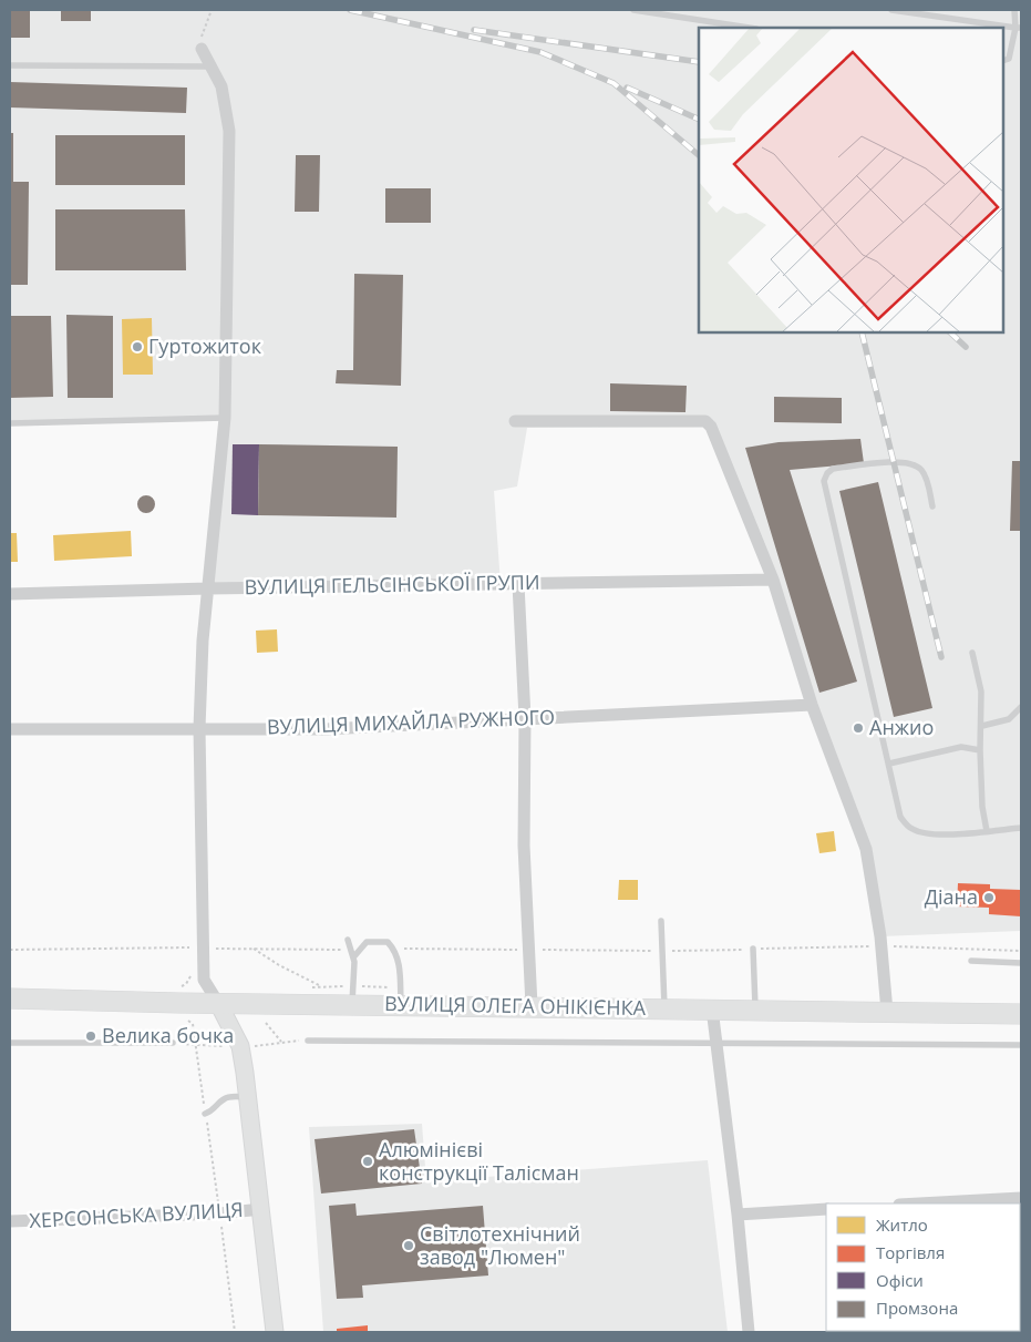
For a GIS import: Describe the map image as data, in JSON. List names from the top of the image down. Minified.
{"streets":{"main road":["ВУЛИЦЯ ОЛЕГА ОНІКІЄНКА"],"street":["ВУЛИЦЯ ГЕЛЬСІНСЬКОЇ ГРУПИ","ВУЛИЦЯ МИХАЙЛА РУЖНОГО","ХЕРСОНСЬКА ВУЛИЦЯ"]},"places":["Гуртожиток","Анжио","Діана","Велика бочка","Алюмінієві конструкції Талісман","Світлотехнічний завод \"Люмен\""],"legend":["Житло","Торгівля","Офіси","Промзона"]}
